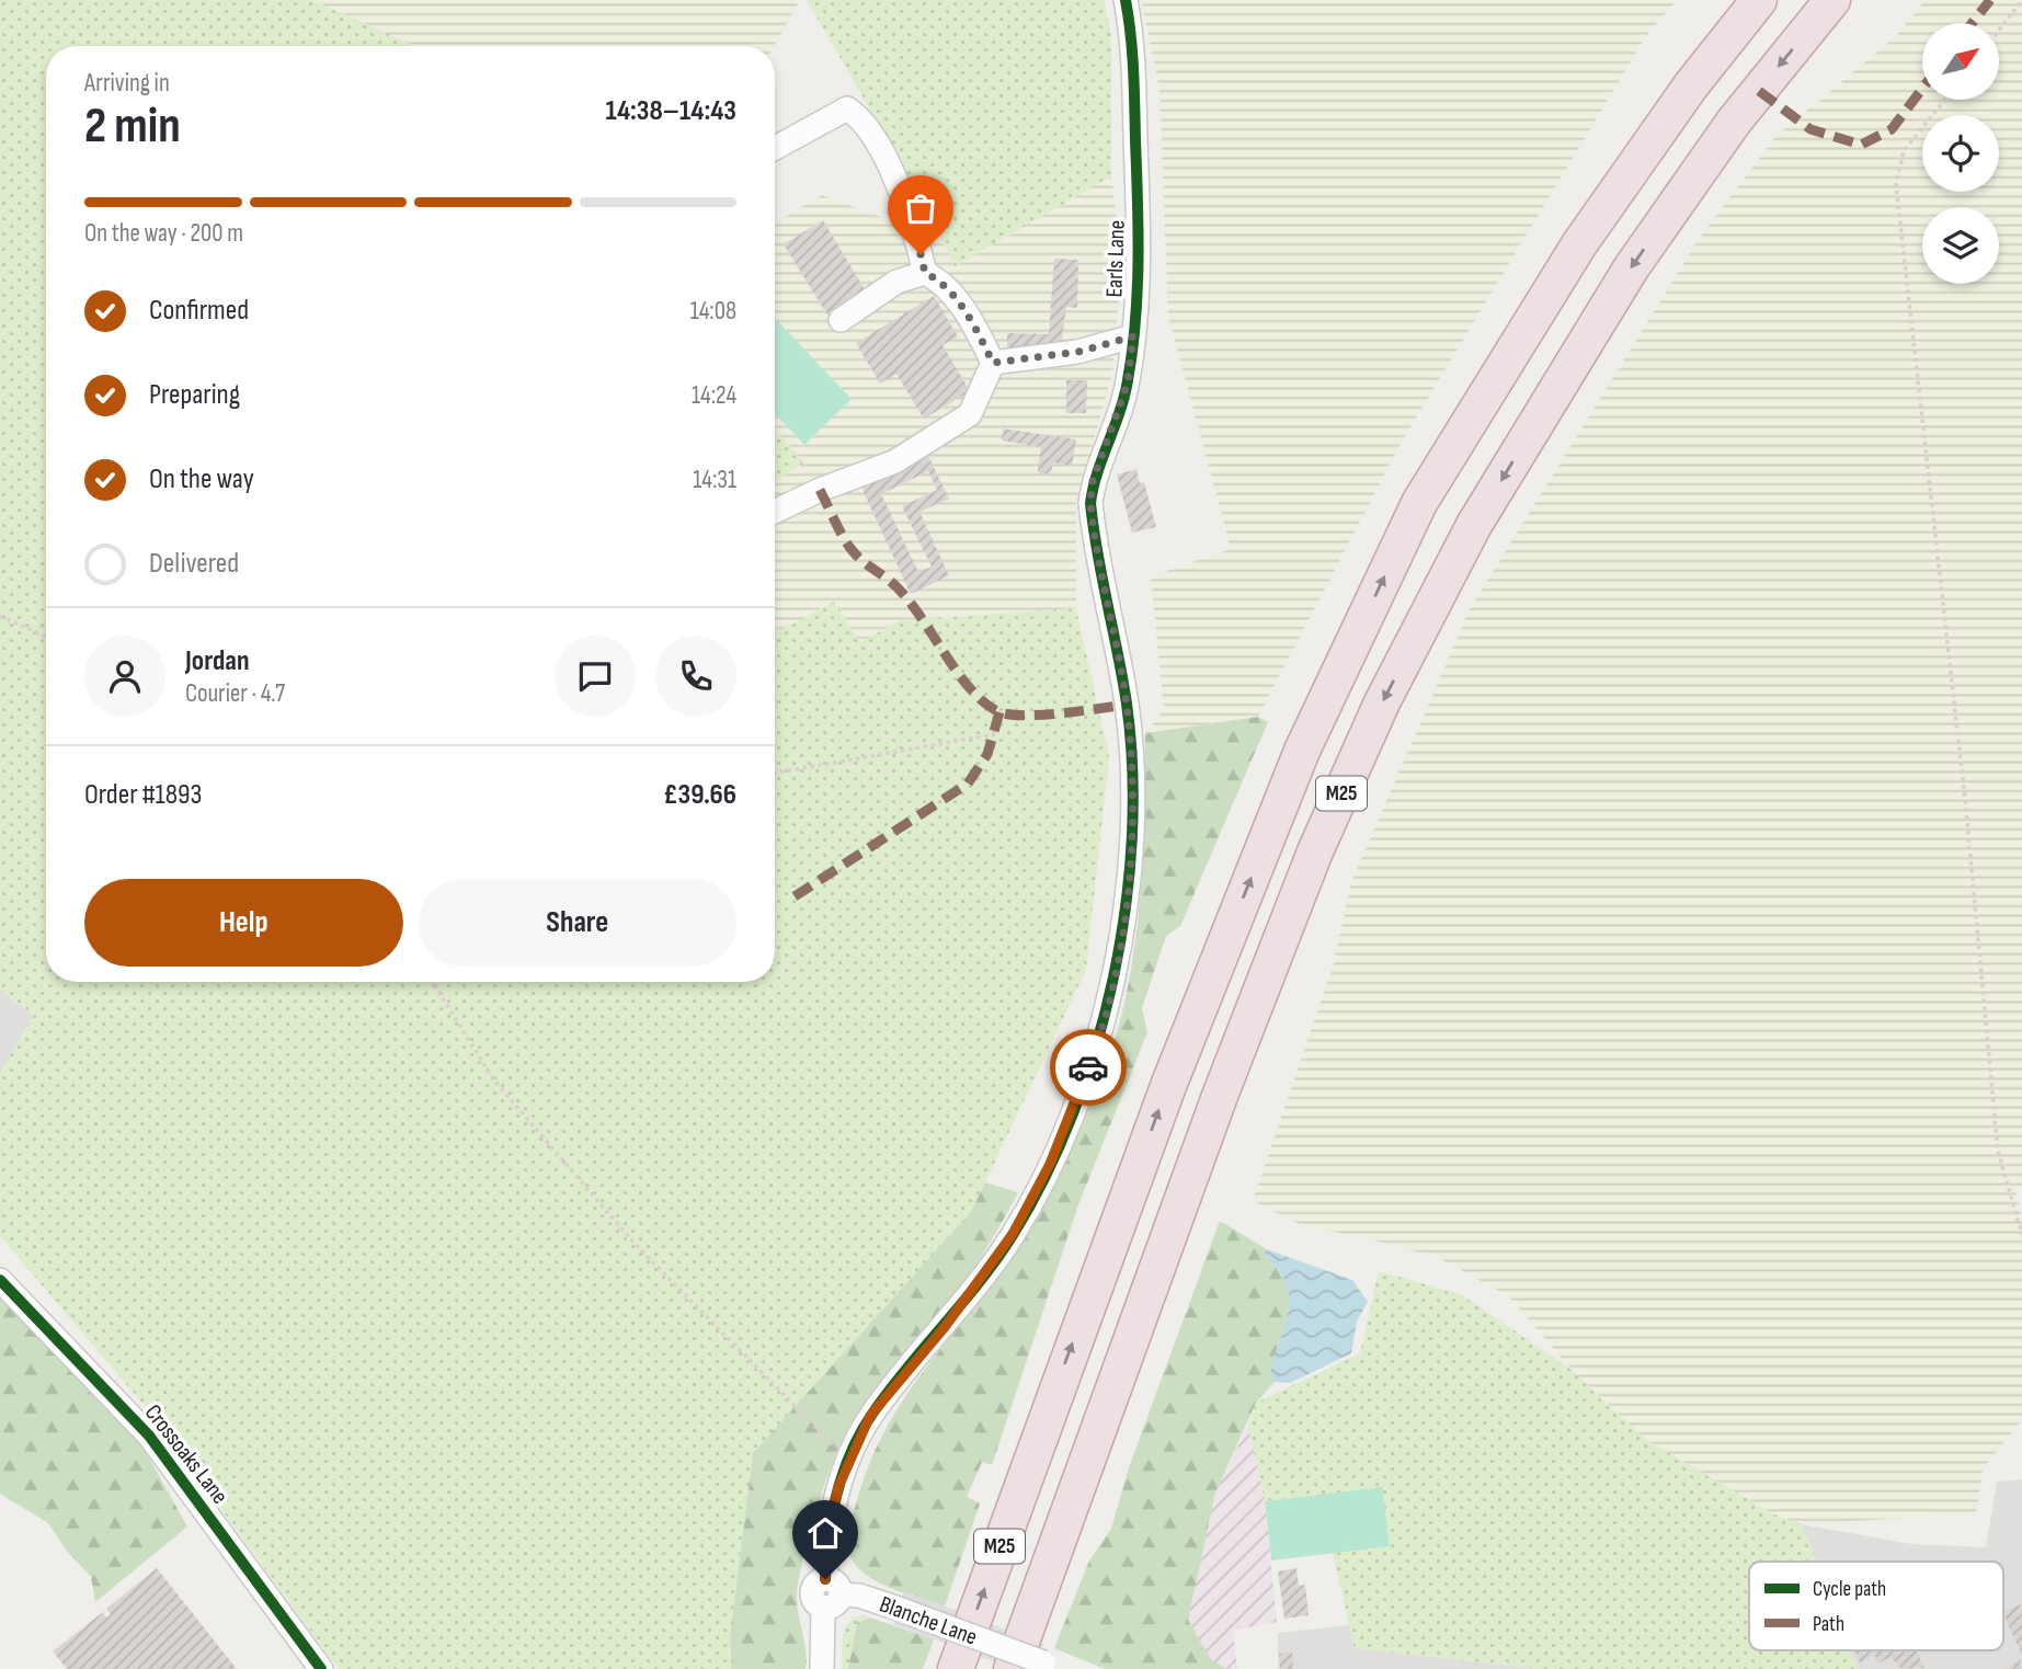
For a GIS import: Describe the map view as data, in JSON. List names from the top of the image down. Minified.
{"streets":{"highway":["M25"],"street":["Earls Lane","Crossoaks Lane","Blanche Lane"]},"crossings":[["Earls Lane","Blanche Lane"],["M25","Blanche Lane"]],"legend":["Cycle path","Path"],"north":"top right","page":{"heading":["2 min","Arriving in","14:38–14:43"],"panel":["Jordan","Courier · 4.7","Order #1893","£39.66"],"bar":"On the way · 200 m","list":[["Confirmed","14:08"],["Preparing","14:24"],["On the way","14:31"],"Delivered"],"buttons":["Help","Share"]}}
